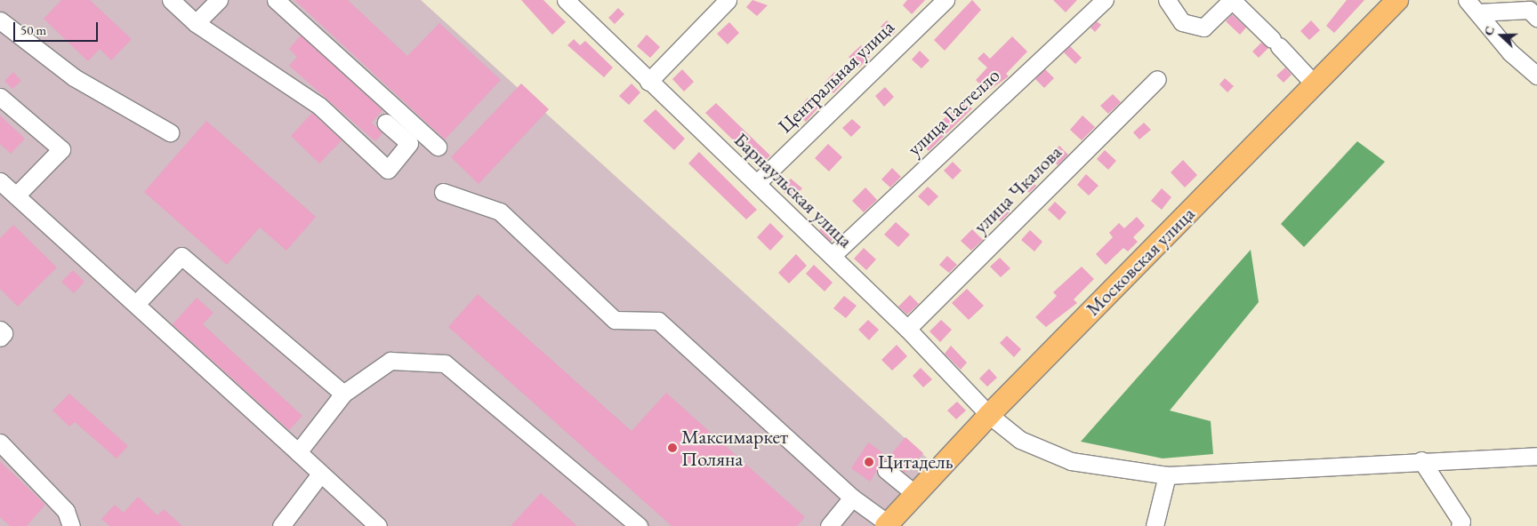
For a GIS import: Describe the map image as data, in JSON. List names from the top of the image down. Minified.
{"streets":{"main road":["Московская улица"],"street":["Центральная улица","улица Гастелло","улица Чкалова","Барнаульская улица"]},"crossings":[["Центральная улица","Барнаульская улица"],["улица Гастелло","Барнаульская улица"],["улица Чкалова","Барнаульская улица"],["Барнаульская улица","Московская улица"]],"places":["Максимаркет Поляна","Цитадель"],"scale_bar":"50 m","north":"left"}
